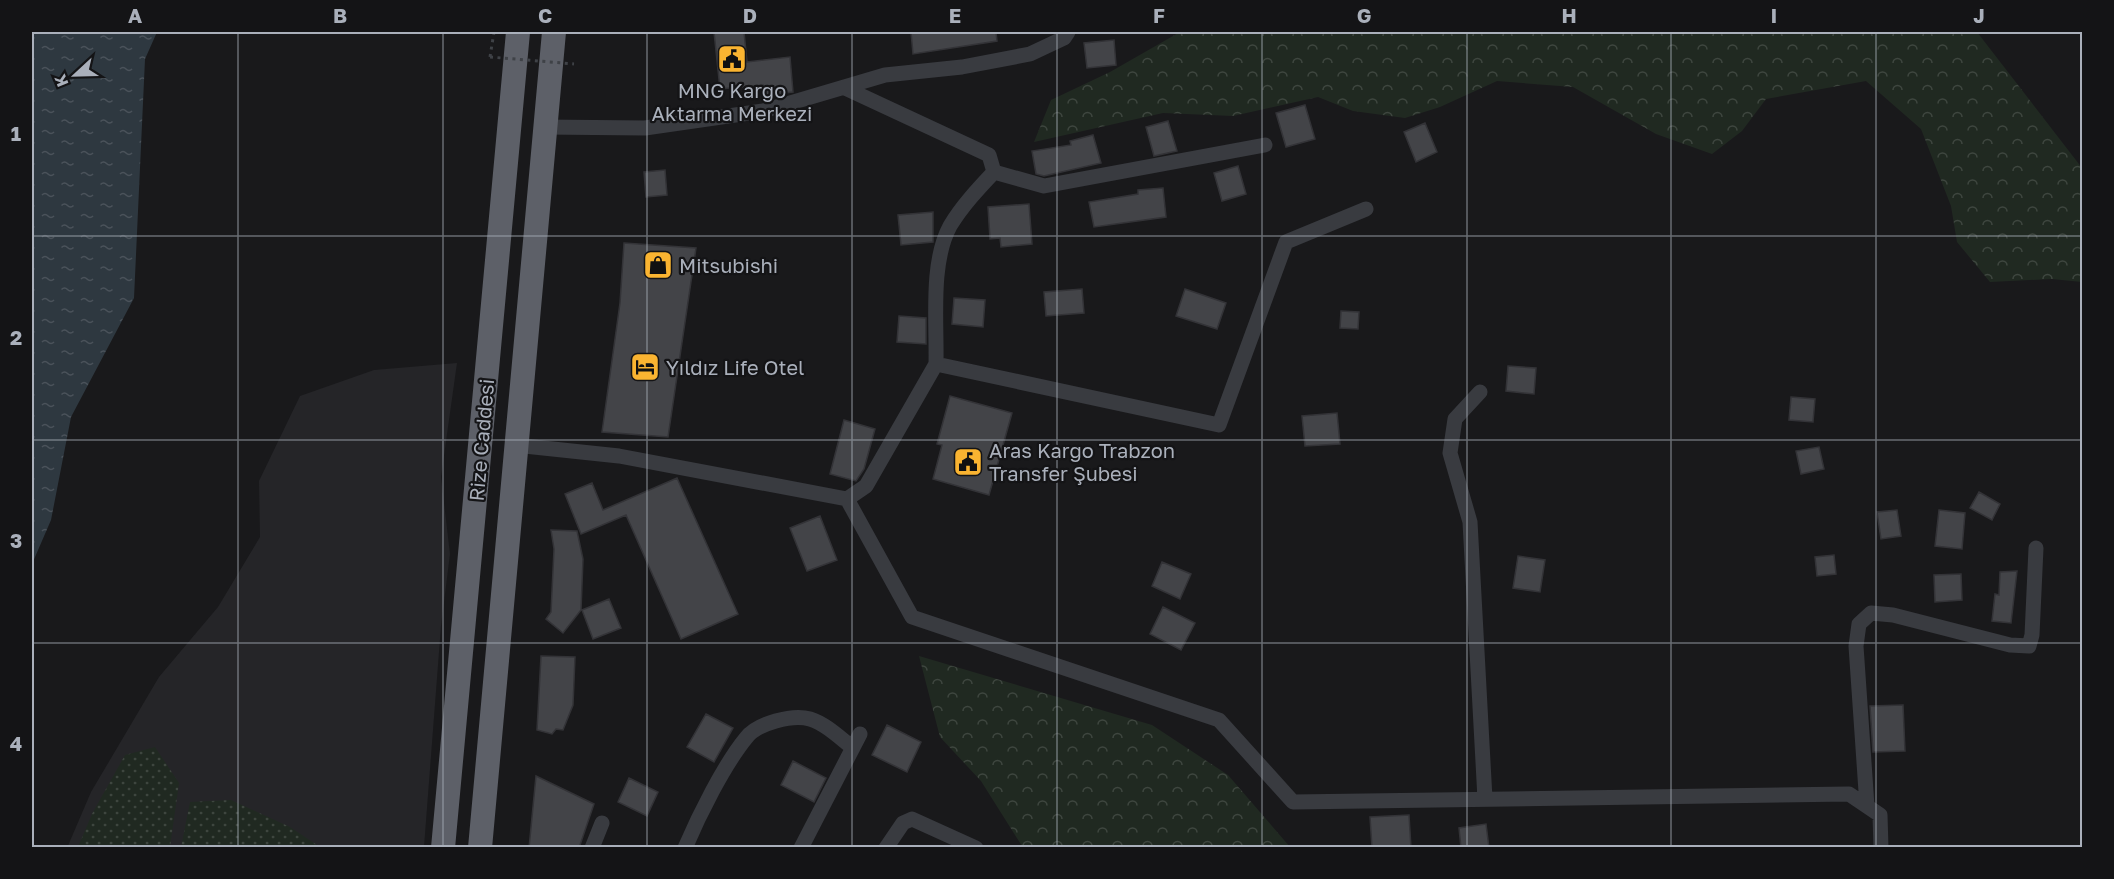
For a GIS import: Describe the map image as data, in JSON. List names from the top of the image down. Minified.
{"streets":{"highway":["Rize Caddesi"]},"places":{"public building":["MNG Kargo Aktarma Merkezi","Aras Kargo Trabzon Transfer Şubesi"],"shop":["Mitsubishi"],"hotel":["Yıldız Life Otel"]},"north":"left","grid":{"columns":["A","B","C","D","E","F","G","H","I","J"],"rows":["1","2","3","4"]}}
